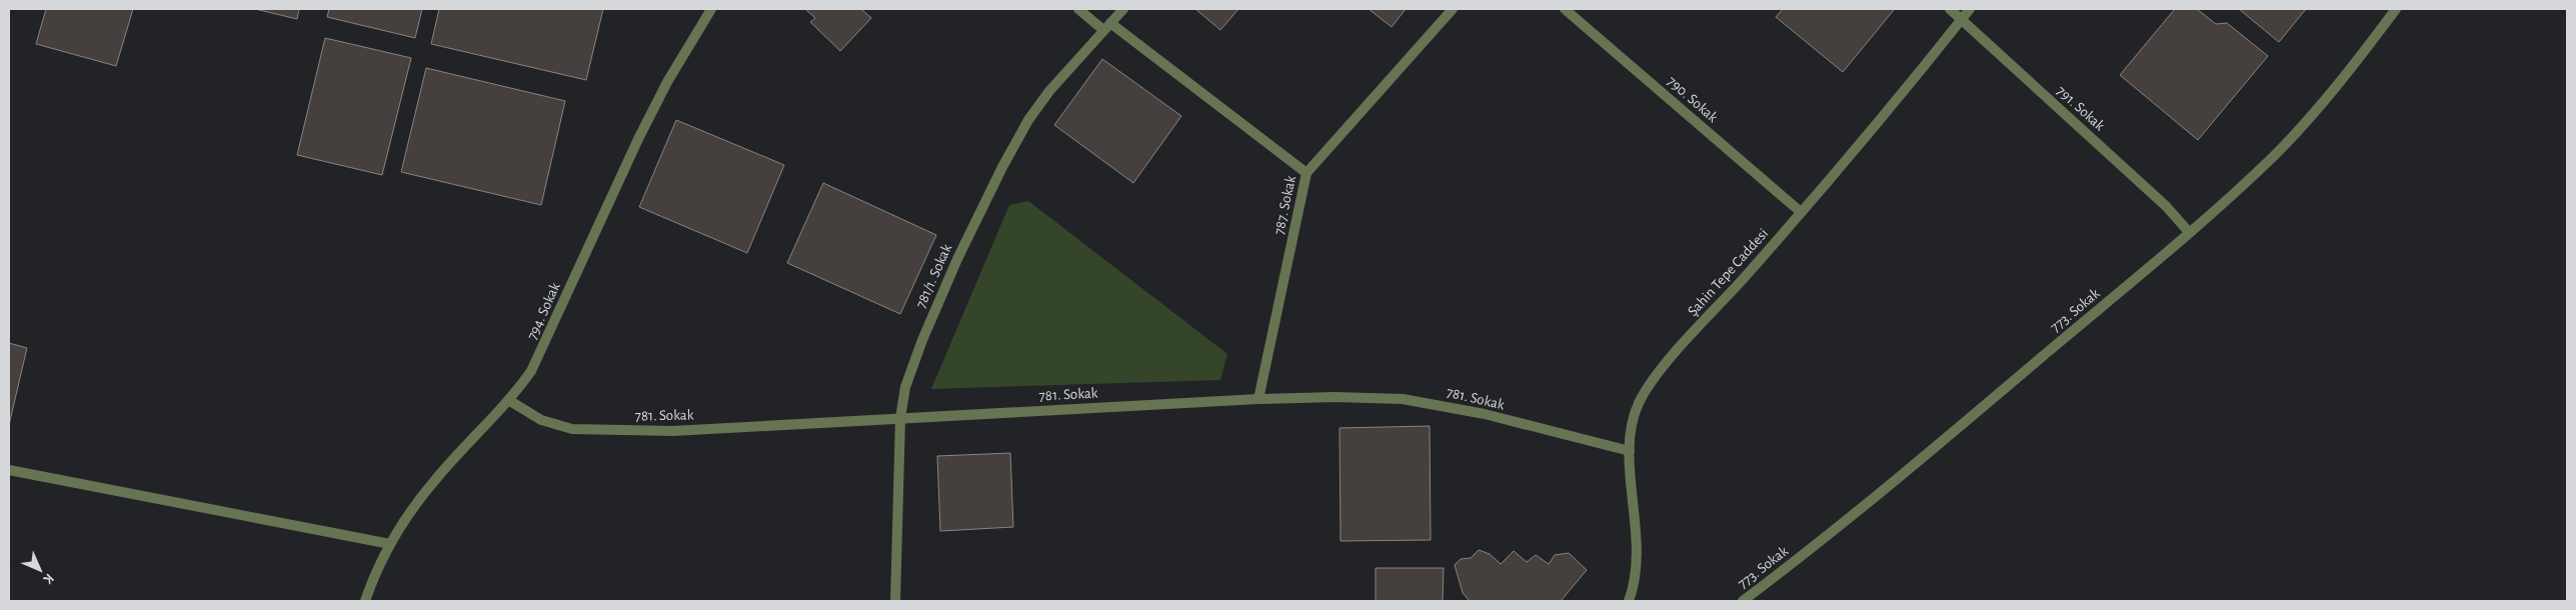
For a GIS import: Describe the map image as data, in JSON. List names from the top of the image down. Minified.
{"streets":{"street":["790. Sokak","791. Sokak","787. Sokak","Şahin Tepe Caddesi","781/1. Sokak","773. Sokak","794. Sokak","781. Sokak"]},"crossings":[["790. Sokak","Şahin Tepe Caddesi"],["791. Sokak","Şahin Tepe Caddesi"],["791. Sokak","773. Sokak"],["787. Sokak","781. Sokak"],["Şahin Tepe Caddesi","781. Sokak"],["781/1. Sokak","781. Sokak"],["794. Sokak","781. Sokak"]],"north":"bottom right"}
